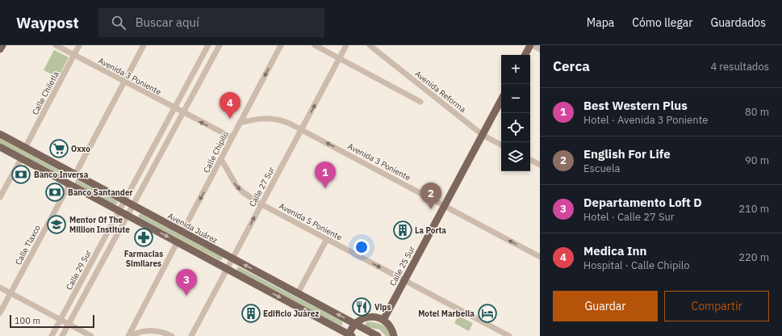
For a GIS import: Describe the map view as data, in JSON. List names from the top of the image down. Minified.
{"streets":{"main road":["Avenida Juárez","Calle 25 Sur"],"street":["Avenida 3 Poniente","Avenida Reforma","Calle Chiletla","Calle Chipilo","Calle 27 Sur","Avenida 5 Poniente","Calle Tlaxco","Calle 29 Sur"]},"crossings":[["Avenida 3 Poniente","Calle Chiletla"],["Avenida 3 Poniente","Calle Chipilo"],["Avenida 3 Poniente","Calle 27 Sur"],["Avenida 3 Poniente","Calle 25 Sur"],["Avenida 3 Poniente","Calle 29 Sur"],["Avenida Reforma","Calle 25 Sur"],["Calle Chiletla","Avenida Juárez"],["Calle Chipilo","Avenida 5 Poniente"],["Calle Chipilo","Avenida Juárez"],["Calle 27 Sur","Avenida 5 Poniente"],["Calle 27 Sur","Avenida Juárez"],["Avenida 5 Poniente","Calle 25 Sur"],["Avenida Juárez","Calle 29 Sur"]],"one_way":["Avenida 3 Poniente","Calle Chipilo","Calle 27 Sur","Avenida 5 Poniente"],"places":{"supermarket":["Oxxo"],"bank":["Banco Inversa","Banco Santander"],"school or university":["Mentor Of The Million Institute"],"building":["La Porta","Edificio Juárez"],"pharmacy":["Farmacias Similares"],"restaurant":["Vips"],"hotel":["Motel Marbella"]},"scale_bar":"100 m","page":{"header":"Waypost","search":"Buscar aquí","nav":["Mapa","Cómo llegar","Guardados"],"heading":["Cerca","4 resultados"],"map_buttons":["+","−"],"list":[{"mark":"1","name":"Best Western Plus","note":"Hotel · Avenida 3 Poniente","value":"80 m"},{"mark":"2","name":"English For Life","note":"Escuela","value":"90 m"},{"mark":"3","name":"Departamento Loft D","note":"Hotel · Calle 27 Sur","value":"210 m"},{"mark":"4","name":"Medica Inn","note":"Hospital · Calle Chipilo","value":"220 m"}],"pins":["4","1","2","3"],"buttons":["Guardar","Compartir"],"scale":"100 m"}}
